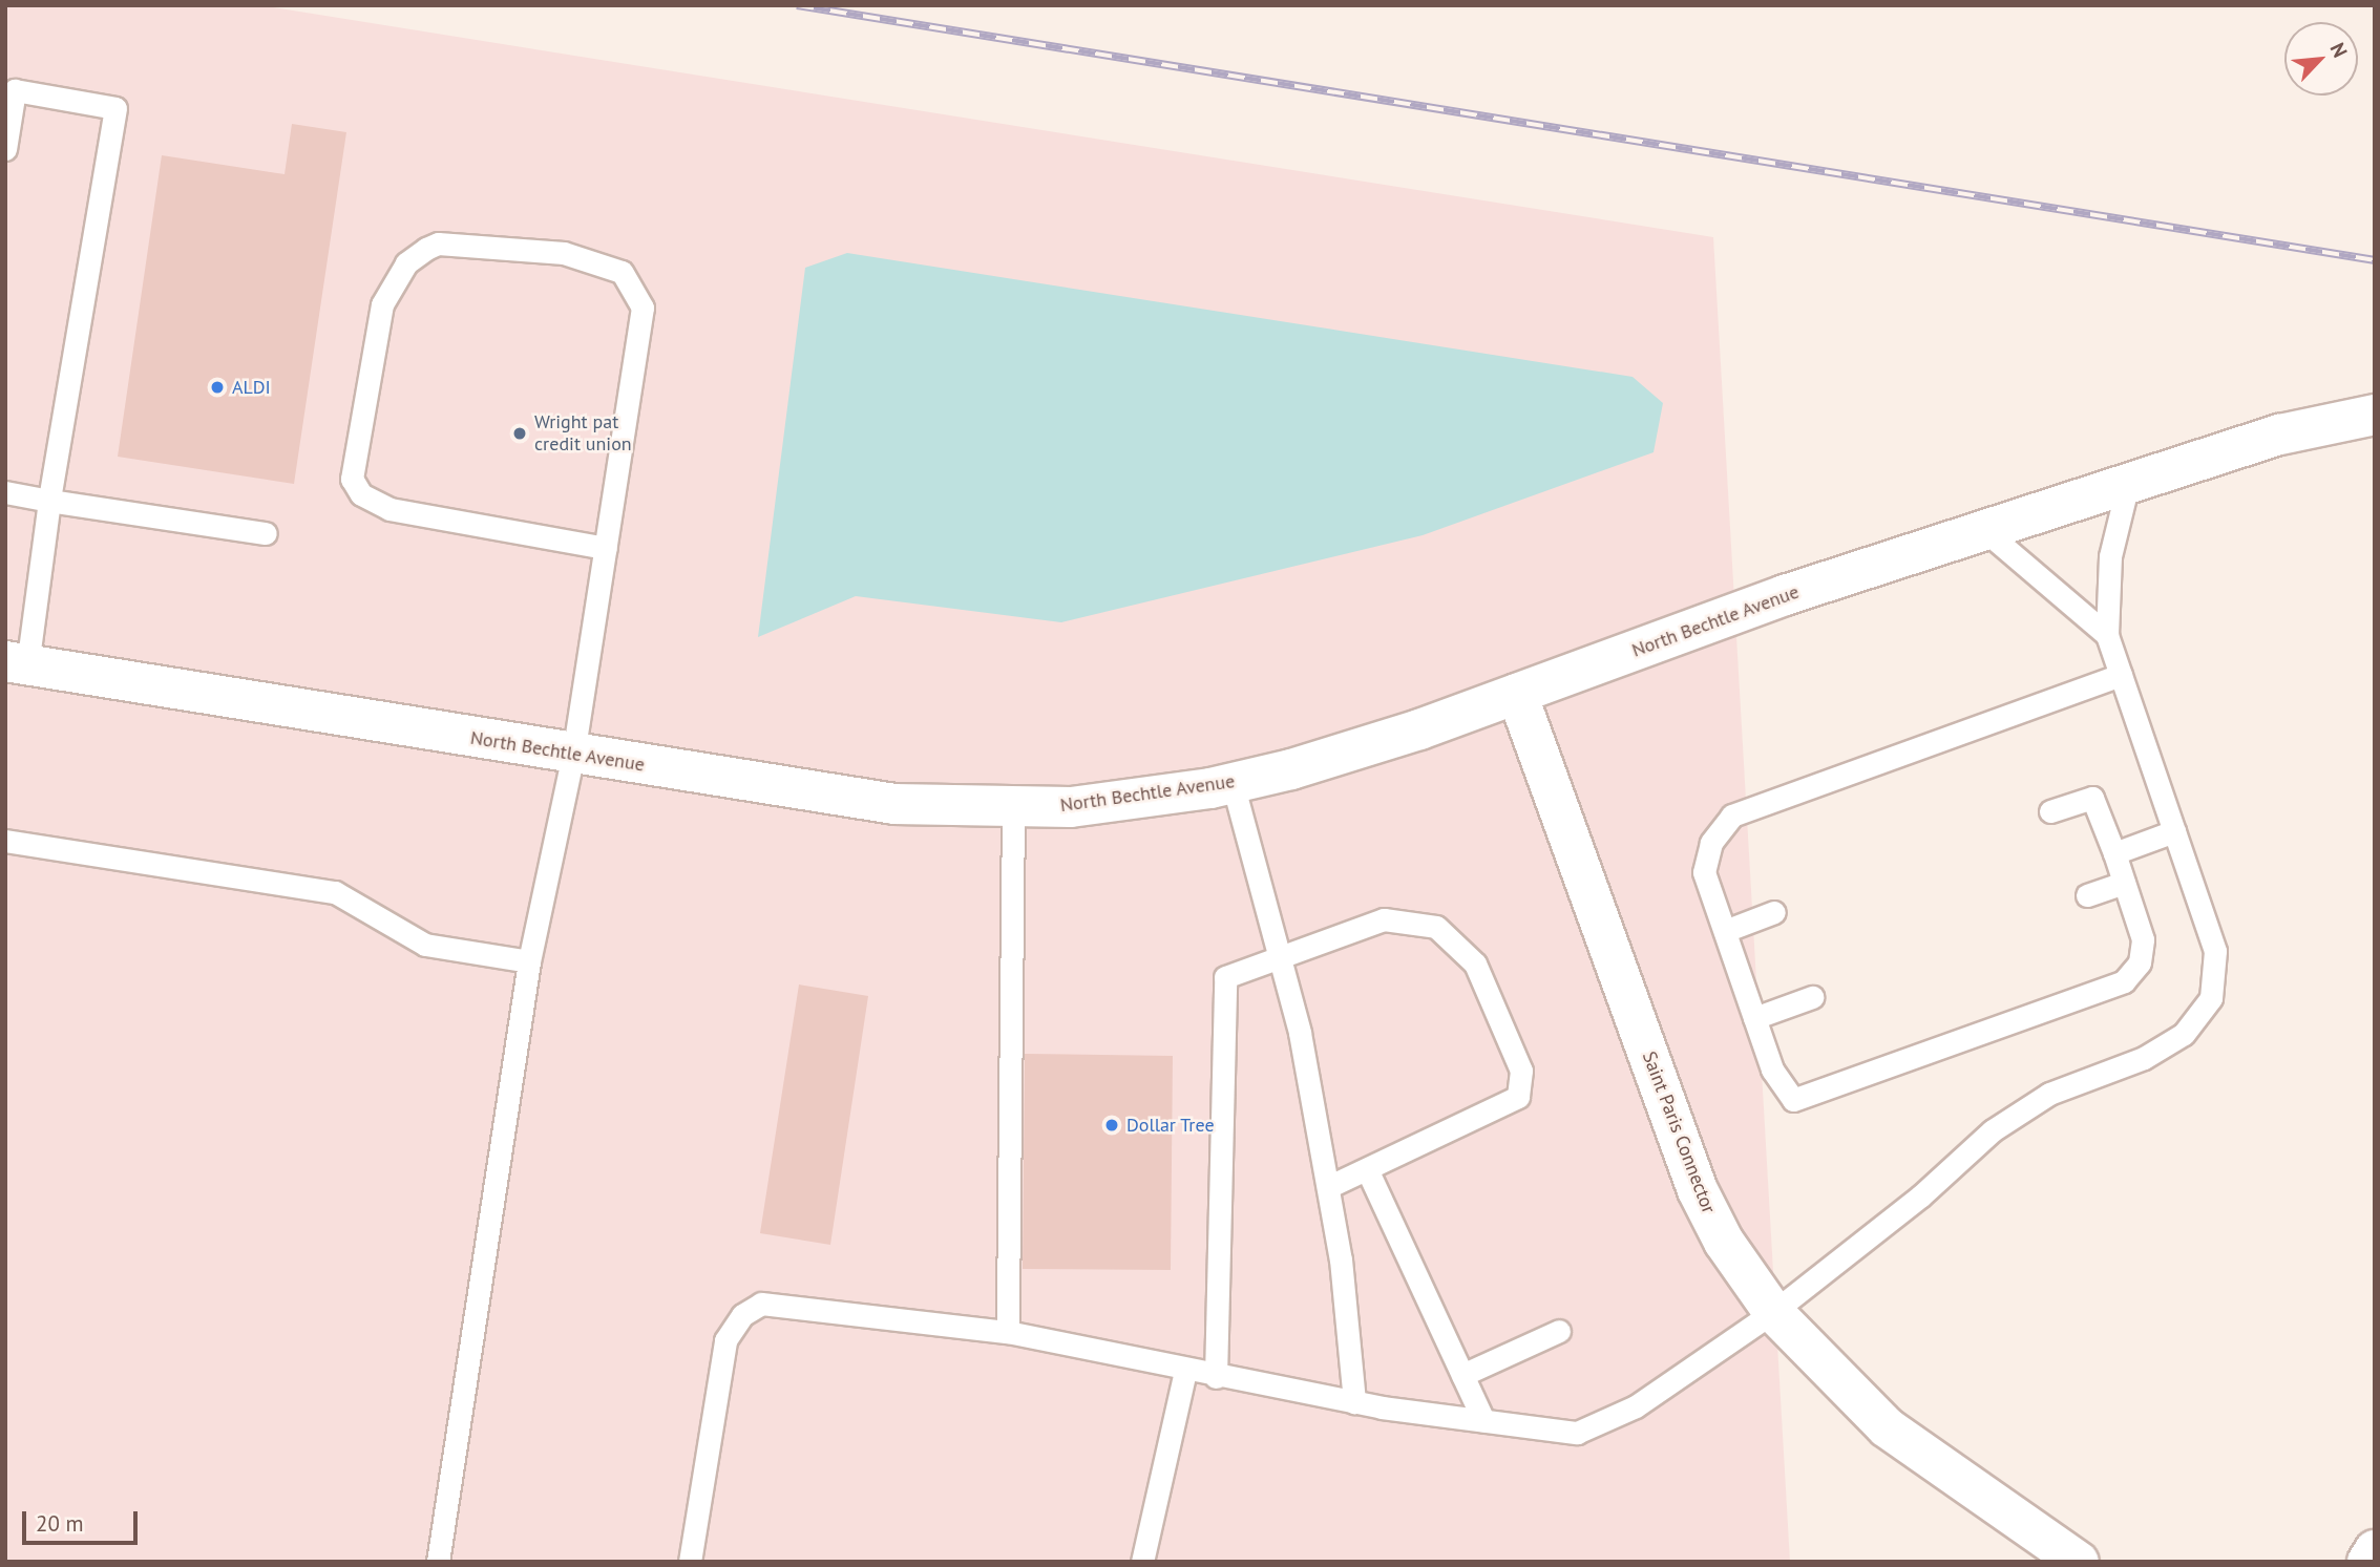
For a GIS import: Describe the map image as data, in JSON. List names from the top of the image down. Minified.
{"streets":{"street":["North Bechtle Avenue","Saint Paris Connector"]},"crossings":[["North Bechtle Avenue","Saint Paris Connector"]],"places":["ALDI","Wright pat credit union","Dollar Tree"],"scale_bar":"20 m","north":"top right"}
